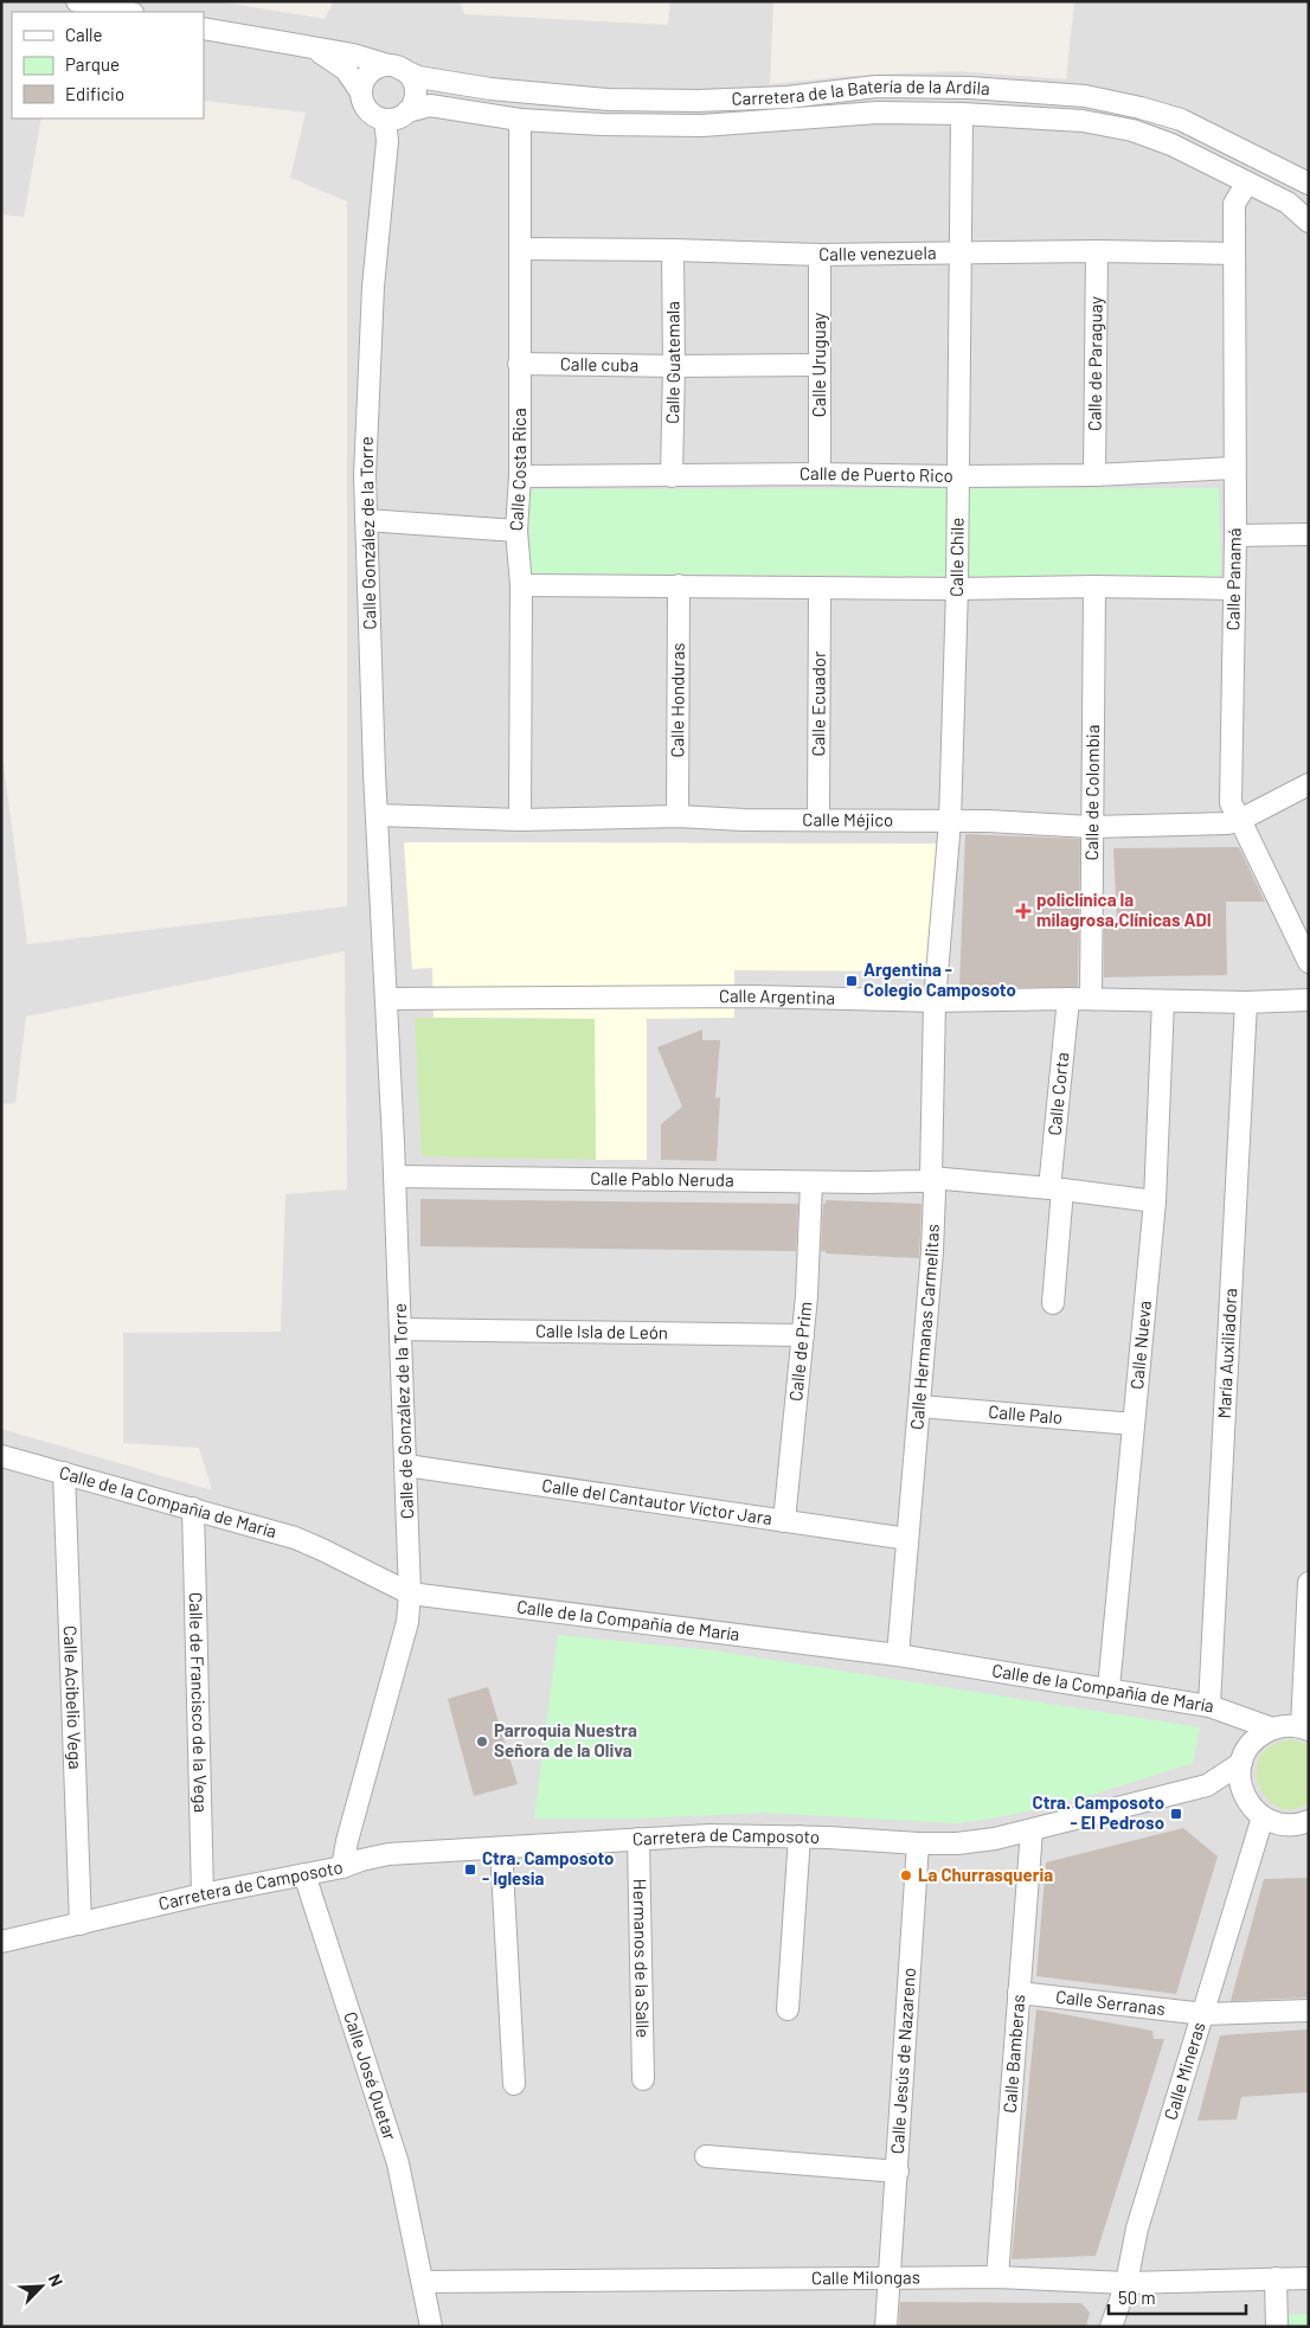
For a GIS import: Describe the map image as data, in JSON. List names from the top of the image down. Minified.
{"streets":{"street":["Carretera de la Batería de la Ardila","Calle venezuela","Calle Guatemala","Calle de Paraguay","Calle cuba","Calle Uruguay","Calle Costa Rica","Calle de Puerto Rico","Calle González de la Torre","Calle Chile","Calle Panamá","Calle Honduras","Calle Ecuador","Calle de Colombia","Calle Méjico","Calle Argentina","Calle Corta","Calle Pablo Neruda","Calle Hermanas Carmelitas","Calle Isla de León","Calle Nueva","Calle de Prim","María Auxiliadora","Calle de González de la Torre","Calle Palo","Calle de la Compañía de María","Calle del Cantautor Víctor Jara","Calle Acibelio Vega","Calle de Francisco de la Vega","Carretera de Camposoto","Hermanos de la Salle","Calle Serranas","Calle Bamberas","Calle Jesús de Nazareno","Calle Mineras","Calle José Quetar","Calle Milongas"]},"crossings":[["Carretera de la Batería de la Ardila","Calle Costa Rica"],["Carretera de la Batería de la Ardila","Calle González de la Torre"],["Carretera de la Batería de la Ardila","Calle Chile"],["Carretera de la Batería de la Ardila","Calle Panamá"],["Calle venezuela","Calle Guatemala"],["Calle venezuela","Calle de Paraguay"],["Calle venezuela","Calle Uruguay"],["Calle venezuela","Calle Costa Rica"],["Calle venezuela","Calle Chile"],["Calle venezuela","Calle Panamá"],["Calle Guatemala","Calle cuba"],["Calle Guatemala","Calle de Puerto Rico"],["Calle de Paraguay","Calle de Puerto Rico"],["Calle cuba","Calle Uruguay"],["Calle cuba","Calle Costa Rica"],["Calle Uruguay","Calle de Puerto Rico"],["Calle Costa Rica","Calle de Puerto Rico"],["Calle Costa Rica","Calle Méjico"],["Calle de Puerto Rico","Calle Chile"],["Calle de Puerto Rico","Calle Panamá"],["Calle González de la Torre","Calle Méjico"],["Calle González de la Torre","Calle de González de la Torre"],["Calle Chile","Calle Méjico"],["Calle Chile","Calle Argentina"],["Calle Chile","Calle Hermanas Carmelitas"],["Calle Panamá","Calle Méjico"],["Calle Honduras","Calle Méjico"],["Calle Ecuador","Calle Méjico"],["Calle de Colombia","Calle Méjico"],["Calle de Colombia","Calle Argentina"],["Calle Argentina","Calle Corta"],["Calle Argentina","Calle Hermanas Carmelitas"],["Calle Argentina","Calle Nueva"],["Calle Argentina","María Auxiliadora"],["Calle Argentina","Calle de González de la Torre"],["Calle Corta","Calle Pablo Neruda"],["Calle Pablo Neruda","Calle Hermanas Carmelitas"],["Calle Pablo Neruda","Calle Nueva"],["Calle Pablo Neruda","Calle de Prim"],["Calle Pablo Neruda","Calle de González de la Torre"],["Calle Hermanas Carmelitas","Calle Palo"],["Calle Hermanas Carmelitas","Calle de la Compañía de María"],["Calle Hermanas Carmelitas","Calle del Cantautor Víctor Jara"],["Calle Isla de León","Calle de Prim"],["Calle Isla de León","Calle de González de la Torre"],["Calle Nueva","Calle Palo"],["Calle Nueva","Calle de la Compañía de María"],["Calle de Prim","Calle del Cantautor Víctor Jara"],["María Auxiliadora","Calle de la Compañía de María"],["Calle de González de la Torre","Calle de la Compañía de María"],["Calle de González de la Torre","Calle del Cantautor Víctor Jara"],["Calle de González de la Torre","Carretera de Camposoto"],["Calle de la Compañía de María","Calle Acibelio Vega"],["Calle de la Compañía de María","Calle de Francisco de la Vega"],["Calle Acibelio Vega","Carretera de Camposoto"],["Calle de Francisco de la Vega","Carretera de Camposoto"],["Carretera de Camposoto","Hermanos de la Salle"],["Carretera de Camposoto","Calle Bamberas"],["Carretera de Camposoto","Calle Jesús de Nazareno"],["Carretera de Camposoto","Calle José Quetar"],["Calle Serranas","Calle Bamberas"],["Calle Serranas","Calle Mineras"],["Calle Bamberas","Calle Milongas"],["Calle Jesús de Nazareno","Calle Milongas"],["Calle Mineras","Calle Milongas"],["Calle José Quetar","Calle Milongas"]],"places":{"health":["policlínica la milagrosa,Clínicas ADI"],"transit":["Argentina - Colegio Camposoto","Ctra. Camposoto - El Pedroso","Ctra. Camposoto - Iglesia"],"other":["Parroquia Nuestra Señora de la Oliva","La Churrasqueria"]},"legend":["Calle","Parque","Edificio"],"scale_bar":"50 m","north":"top right"}
